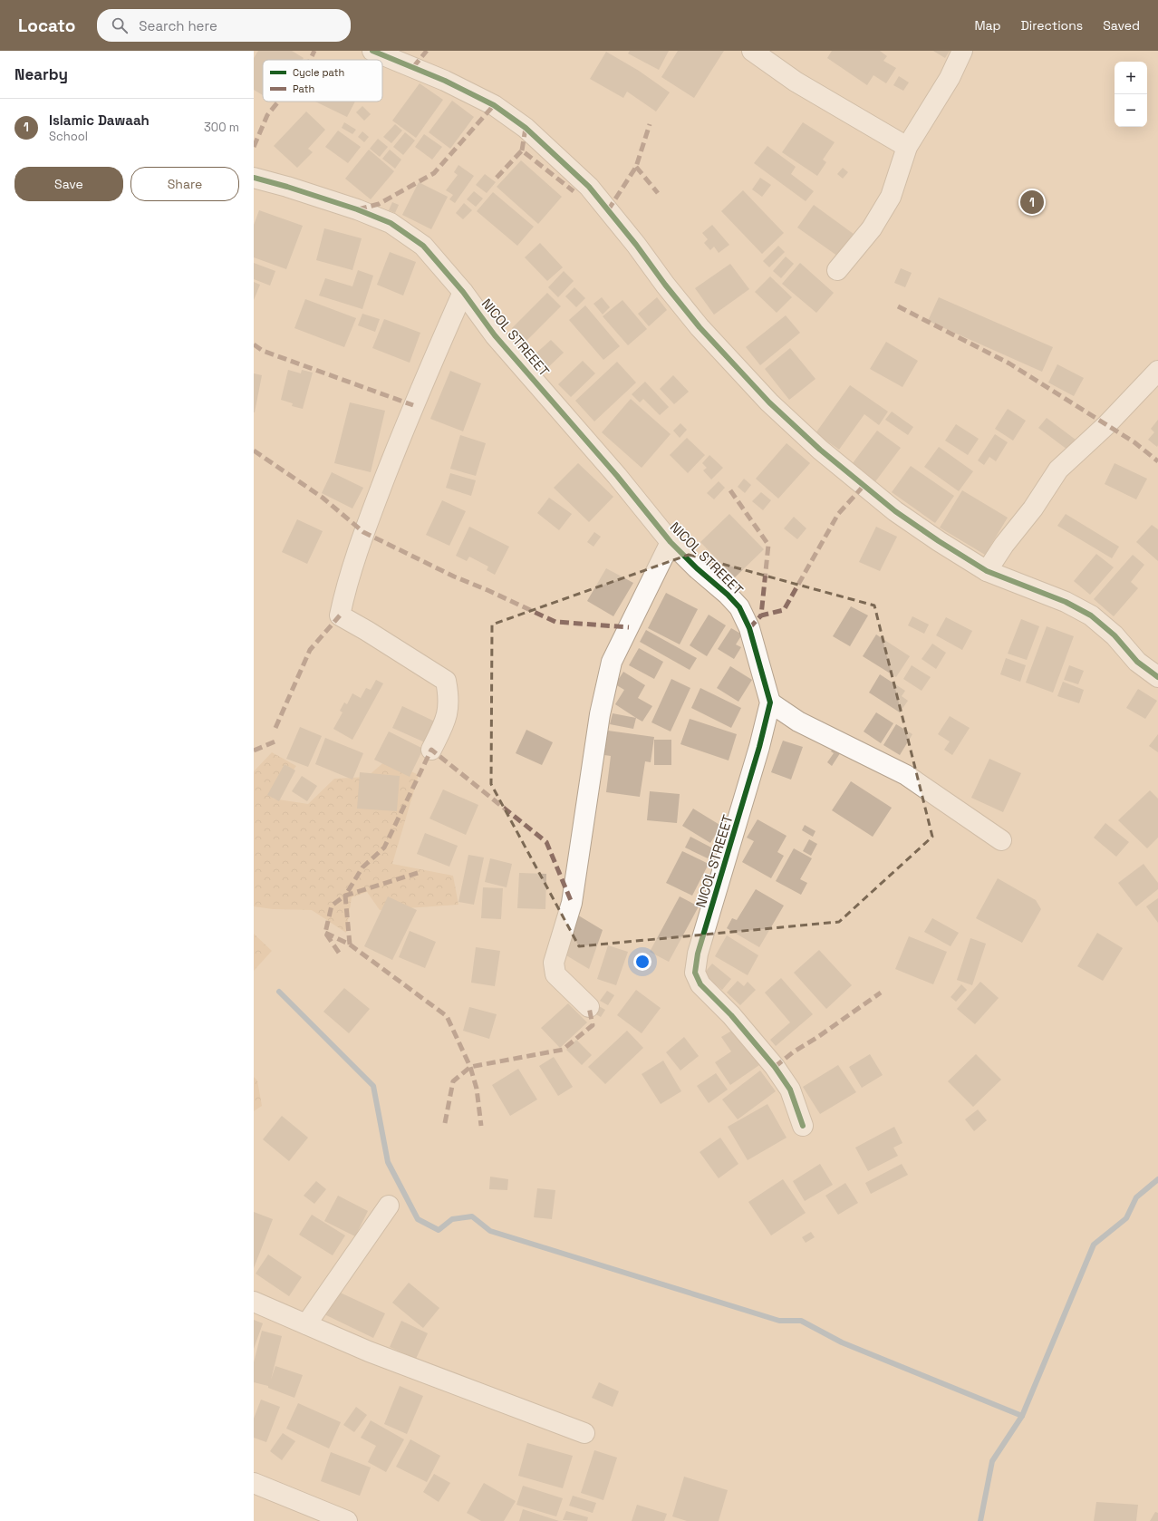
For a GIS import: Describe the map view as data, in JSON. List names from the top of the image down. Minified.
{"streets":{"street":["NICOL STREEET"]},"legend":["Cycle path","Path"],"page":{"header":"Locato","search":"Search here","nav":["Map","Directions","Saved"],"heading":"Nearby","map_buttons":["+","−"],"list":[{"mark":"1","name":"Islamic Dawaah","note":"School","value":"300 m"}],"buttons":["Save","Share"],"pins":"1"}}
